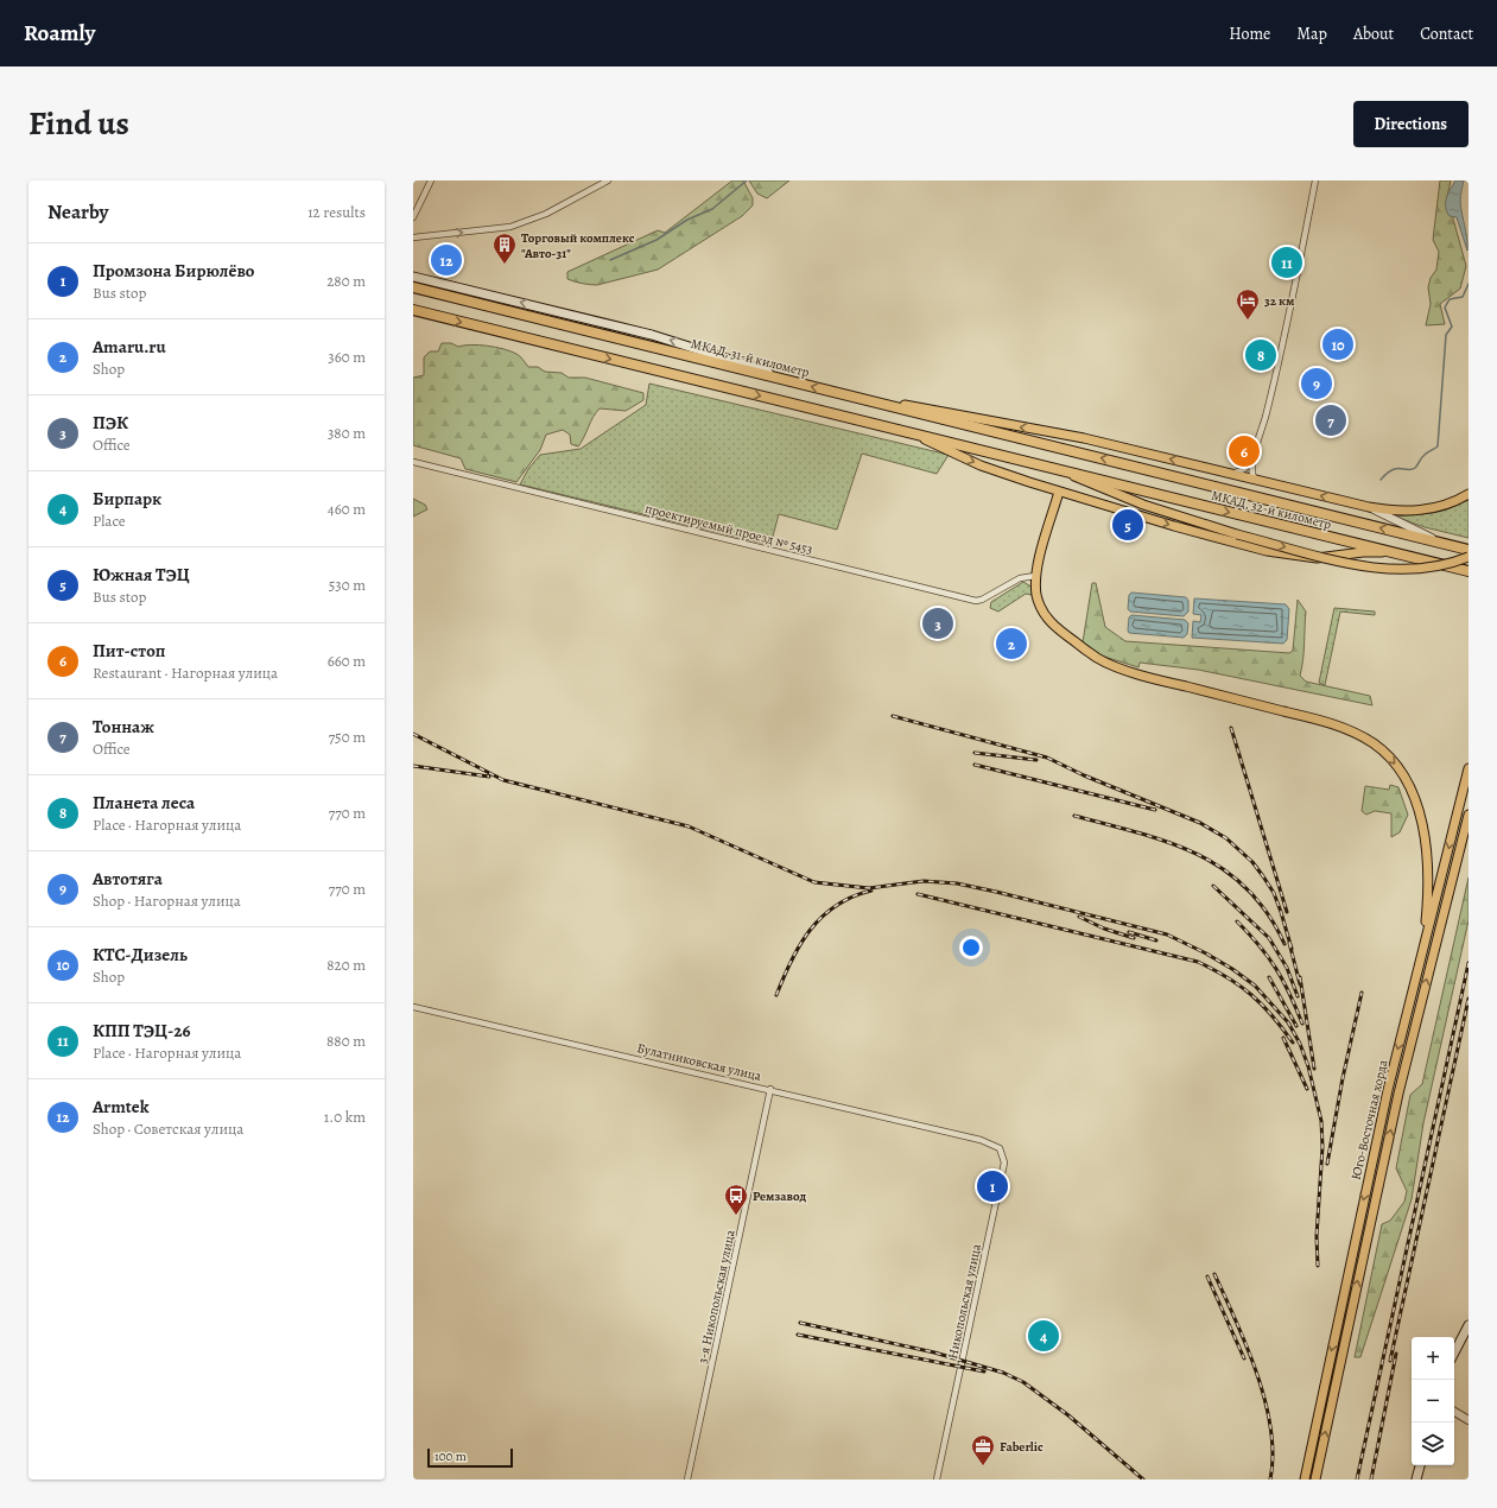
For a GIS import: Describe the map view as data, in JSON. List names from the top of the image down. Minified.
{"streets":{"highway":["МКАД, 31-й километр","МКАД, 32-й километр"],"main road":["Юго-Восточная хорда"],"street":["проектируемый проезд № 5453","Булатниковская улица","3-я Никопольская улица","Никопольская улица"]},"crossings":[["МКАД, 31-й километр","МКАД, 32-й километр"],["Булатниковская улица","3-я Никопольская улица"],["Булатниковская улица","Никопольская улица"]],"places":{"building":["Торговый комплекс \"Авто-31\""],"hotel":["32 км"],"bus stop":["Ремзавод"],"office":["Faberlic"]},"scale_bar":"100 m","page":{"header":"Roamly","nav":["Home","Map","About","Contact"],"title":"Find us","buttons":"Directions","heading":["Nearby","12 results"],"list":[{"mark":"1","name":"Промзона Бирюлёво","note":"Bus stop","value":"280 m"},{"mark":"2","name":"Amaru.ru","note":"Shop","value":"360 m"},{"mark":"3","name":"ПЭК","note":"Office","value":"380 m"},{"mark":"4","name":"Бирпарк","note":"Place","value":"460 m"},{"mark":"5","name":"Южная ТЭЦ","note":"Bus stop","value":"530 m"},{"mark":"6","name":"Пит-стоп","note":"Restaurant · Нагорная улица","value":"660 m"},{"mark":"7","name":"Тоннаж","note":"Office","value":"750 m"},{"mark":"8","name":"Планета леса","note":"Place · Нагорная улица","value":"770 m"},{"mark":"9","name":"Автотяга","note":"Shop · Нагорная улица","value":"770 m"},{"mark":"10","name":"КТС-Дизель","note":"Shop","value":"820 m"},{"mark":"11","name":"КПП ТЭЦ-26","note":"Place · Нагорная улица","value":"880 m"},{"mark":"12","name":"Armtek","note":"Shop · Советская улица","value":"1.0 km"}],"pins":["12","11","10","8","9","7","6","5","3","2","1","4"],"map_buttons":["+","−"],"scale":"100 m"}}
